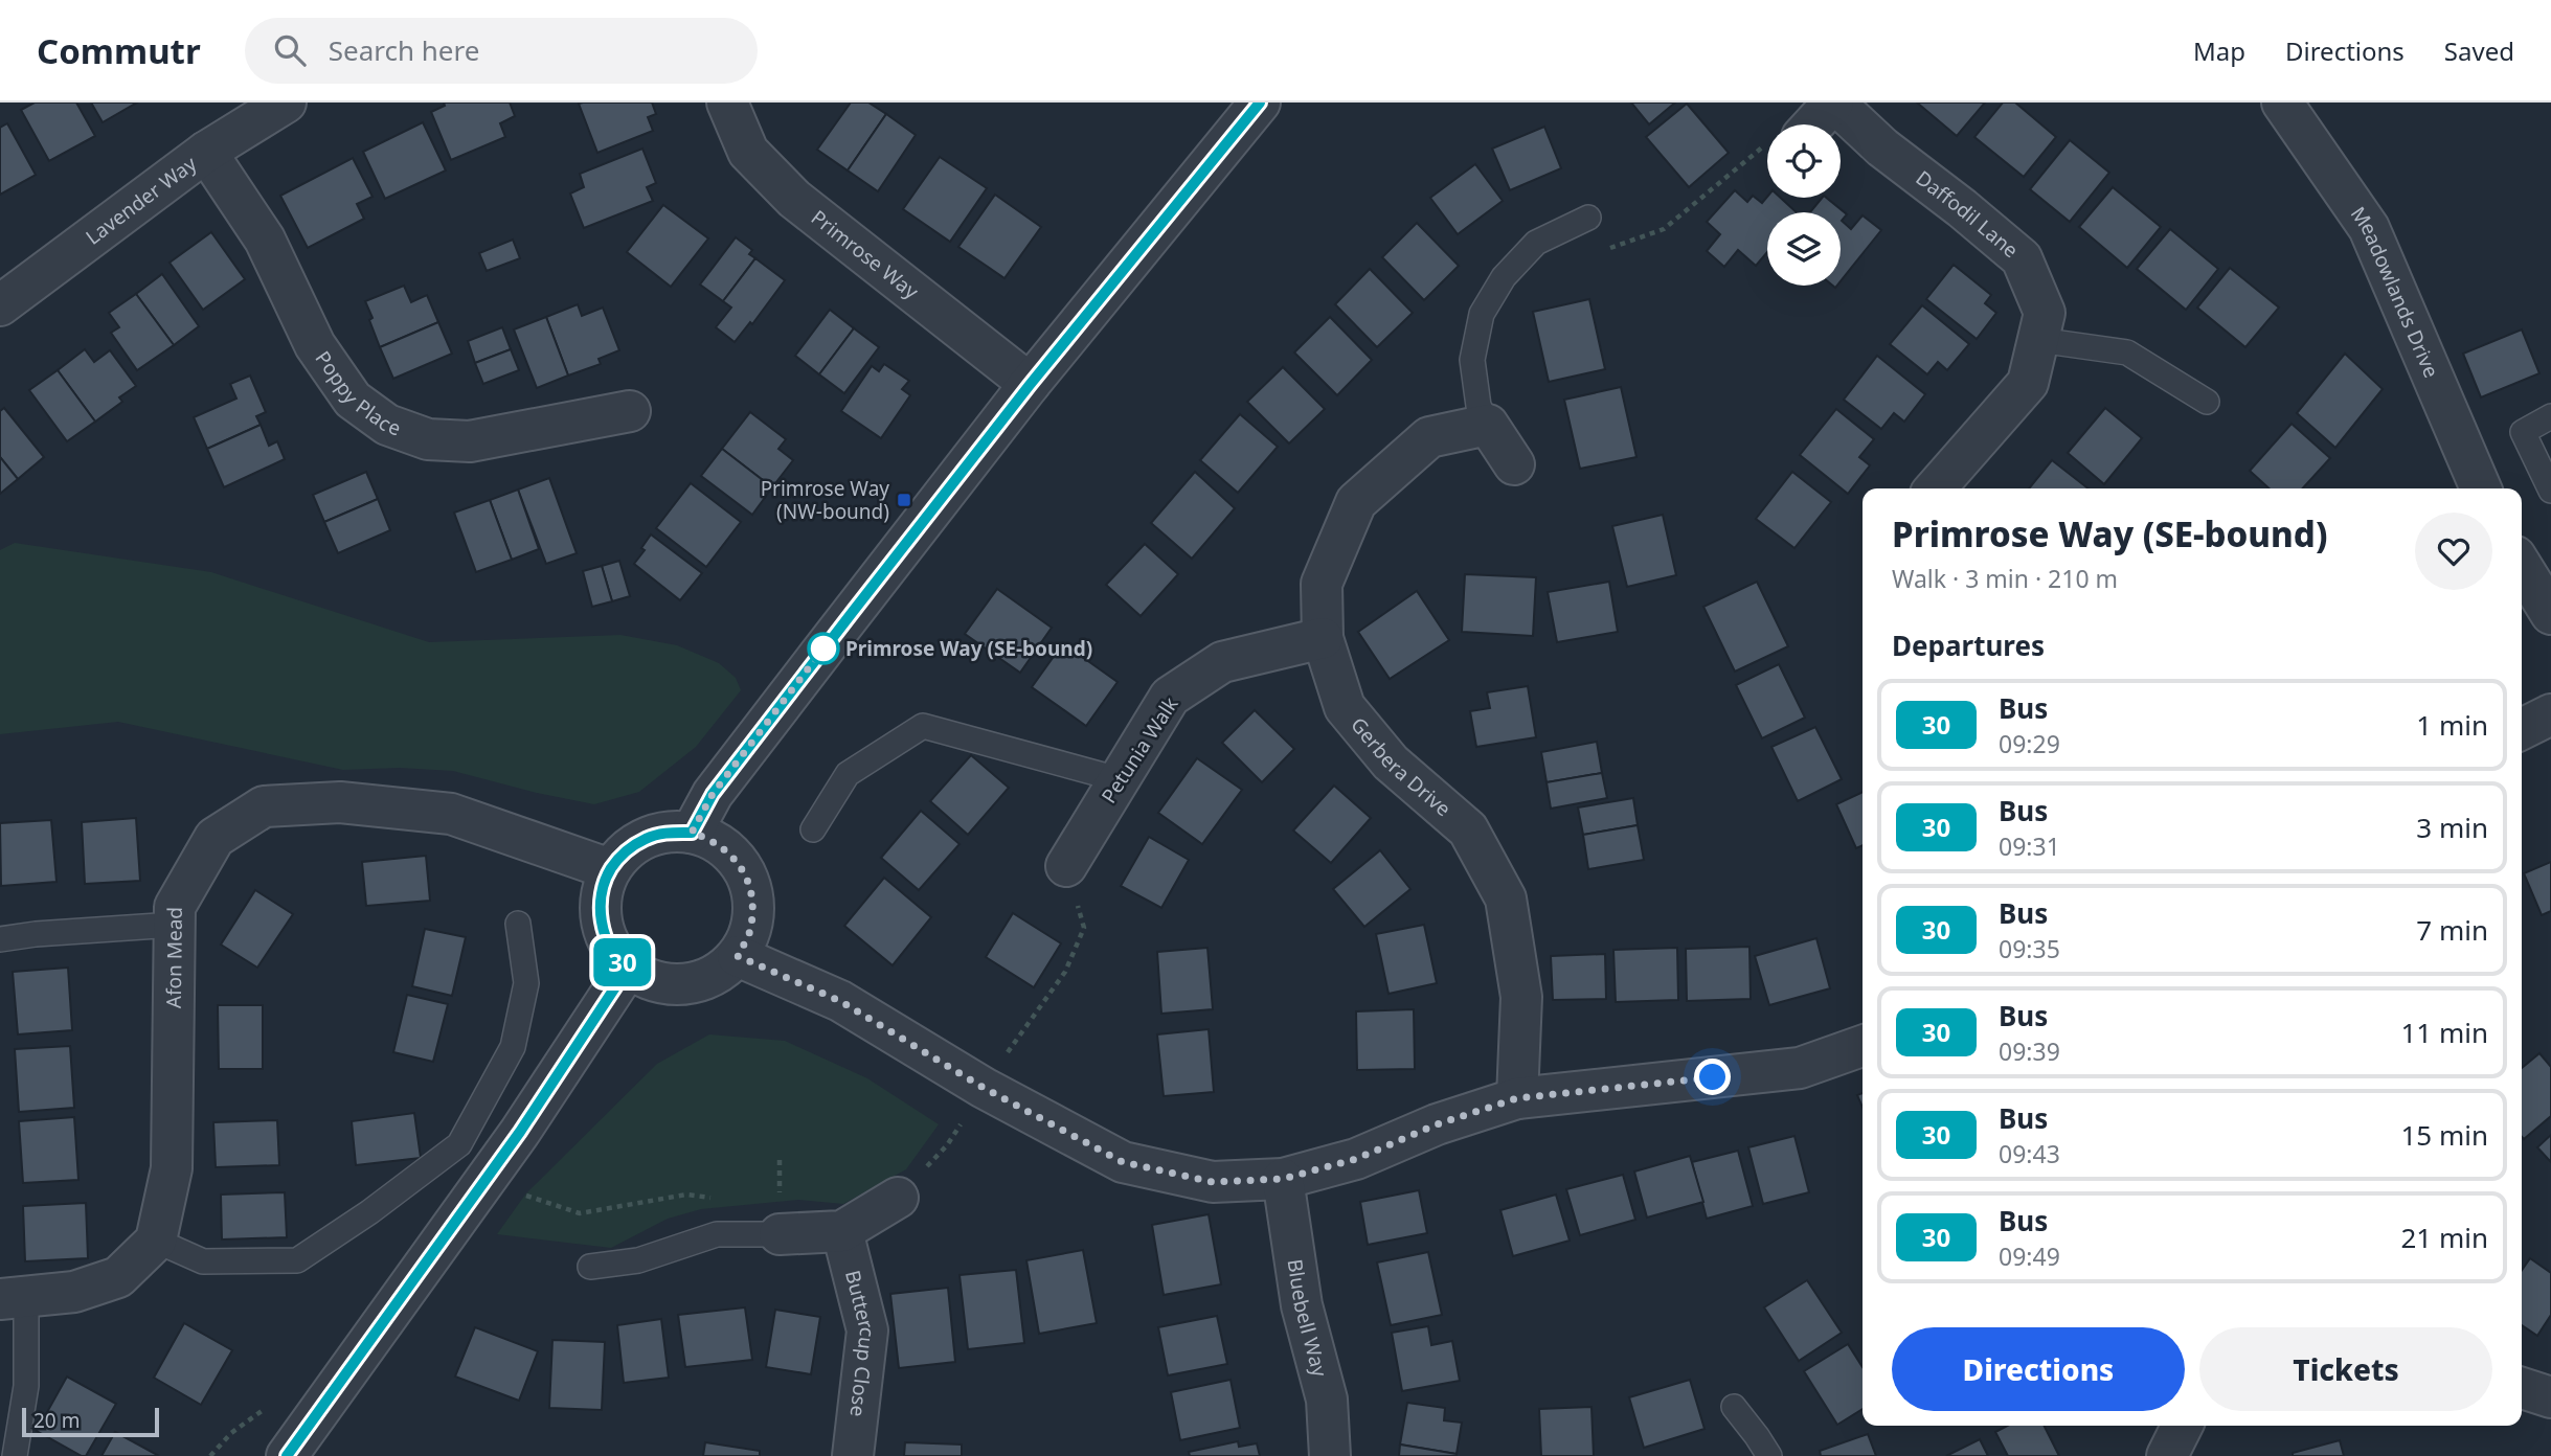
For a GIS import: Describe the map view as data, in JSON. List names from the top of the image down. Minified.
{"streets":{"street":["Lavender Way","Daffodil Lane","Primrose Way","Meadowlands Drive","Poppy Place","Petunia Walk","Gerbera Drive","Afon Mead","Bluebell Way","Buttercup Close"]},"crossings":[["Lavender Way","Poppy Place"],["Petunia Walk","Gerbera Drive"]],"places":{"transit":["Primrose Way (NW-bound)"],"other":["Primrose Way (SE-bound)"]},"lines":["bus line 30"],"scale_bar":"20 m","page":{"header":"Commutr","search":"Search here","nav":["Map","Directions","Saved"],"on_map":"30","heading":[["Primrose Way (SE-bound)","Walk · 3 min · 210 m"],"Departures"],"list":[{"mark":"30","name":"Bus","note":"09:29","value":"1 min"},{"mark":"30","name":"Bus","note":"09:31","value":"3 min"},{"mark":"30","name":"Bus","note":"09:35","value":"7 min"},{"mark":"30","name":"Bus","note":"09:39","value":"11 min"},{"mark":"30","name":"Bus","note":"09:43","value":"15 min"},{"mark":"30","name":"Bus","note":"09:49","value":"21 min"}],"buttons":["Directions","Tickets"],"scale":"20 m"}}
